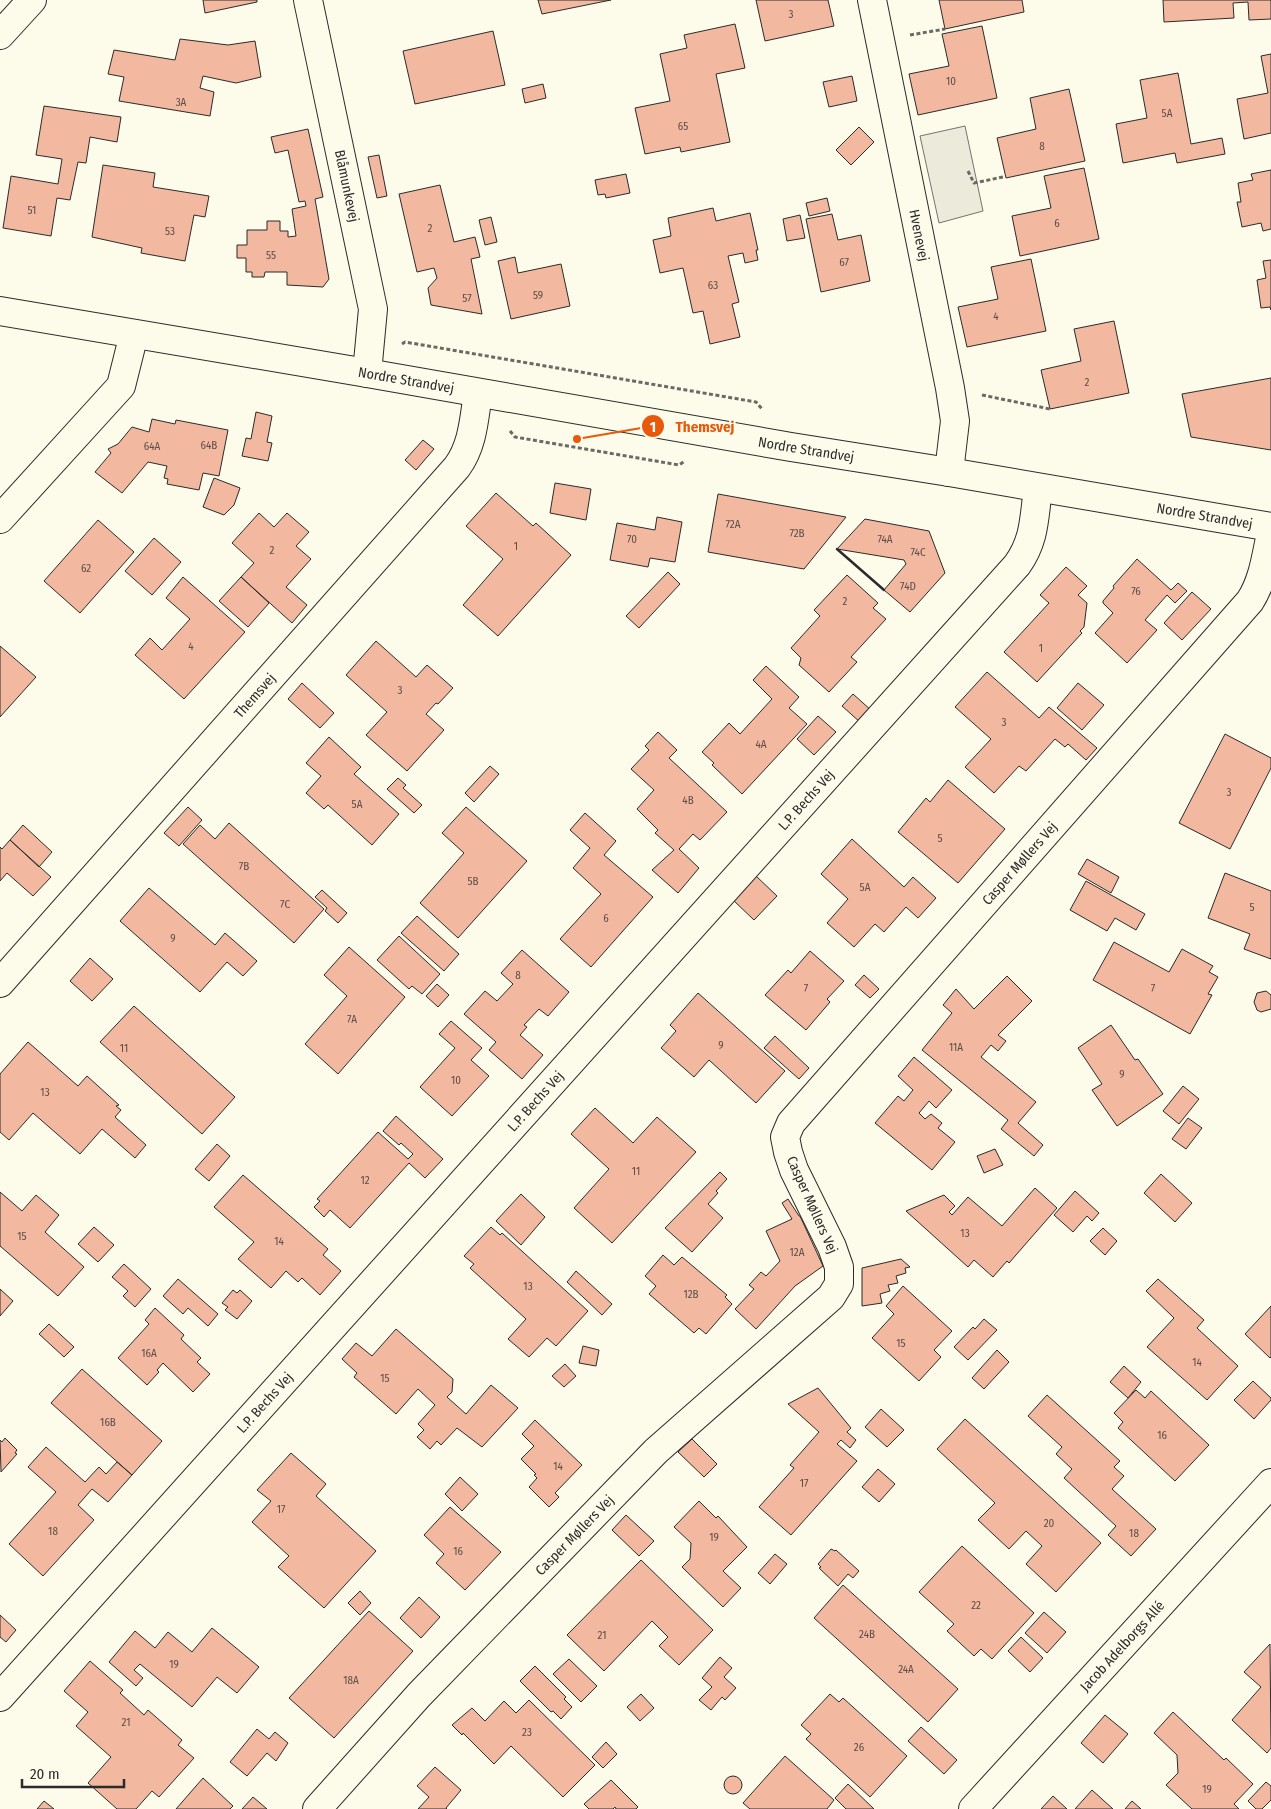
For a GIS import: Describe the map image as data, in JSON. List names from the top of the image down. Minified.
{"streets":{"street":["Blåmunkevej","Hvenevej","Nordre Strandvej","Themsvej","L.P. Bechs Vej","Casper Møllers Vej","Jacob Adelborgs Allé"]},"crossings":[["Blåmunkevej","Nordre Strandvej"],["Hvenevej","Nordre Strandvej"],["Nordre Strandvej","Themsvej"],["Nordre Strandvej","L.P. Bechs Vej"]],"places":["Themsvej"],"house_numbers":["3","10","3A","5A","65","8","51","6","2","53","55","67","63","59","57","4","2","64B","64A","72A","72B","70","74A","1","2","74C","62","74D","76","2","4","1","3","3","4A","3","4B","5A","5","7B","5B","5A","7C","5","6","9","8","7","7","7A","9","11A","11","9","10","13","11","12","13","15","14","12A","13","12B","15","16A","14","15","16B","16","14","17","17","20","18","18","19","16","22","24B","21","19","24A","18A","21","23","26","19"],"scale_bar":"20 m"}
